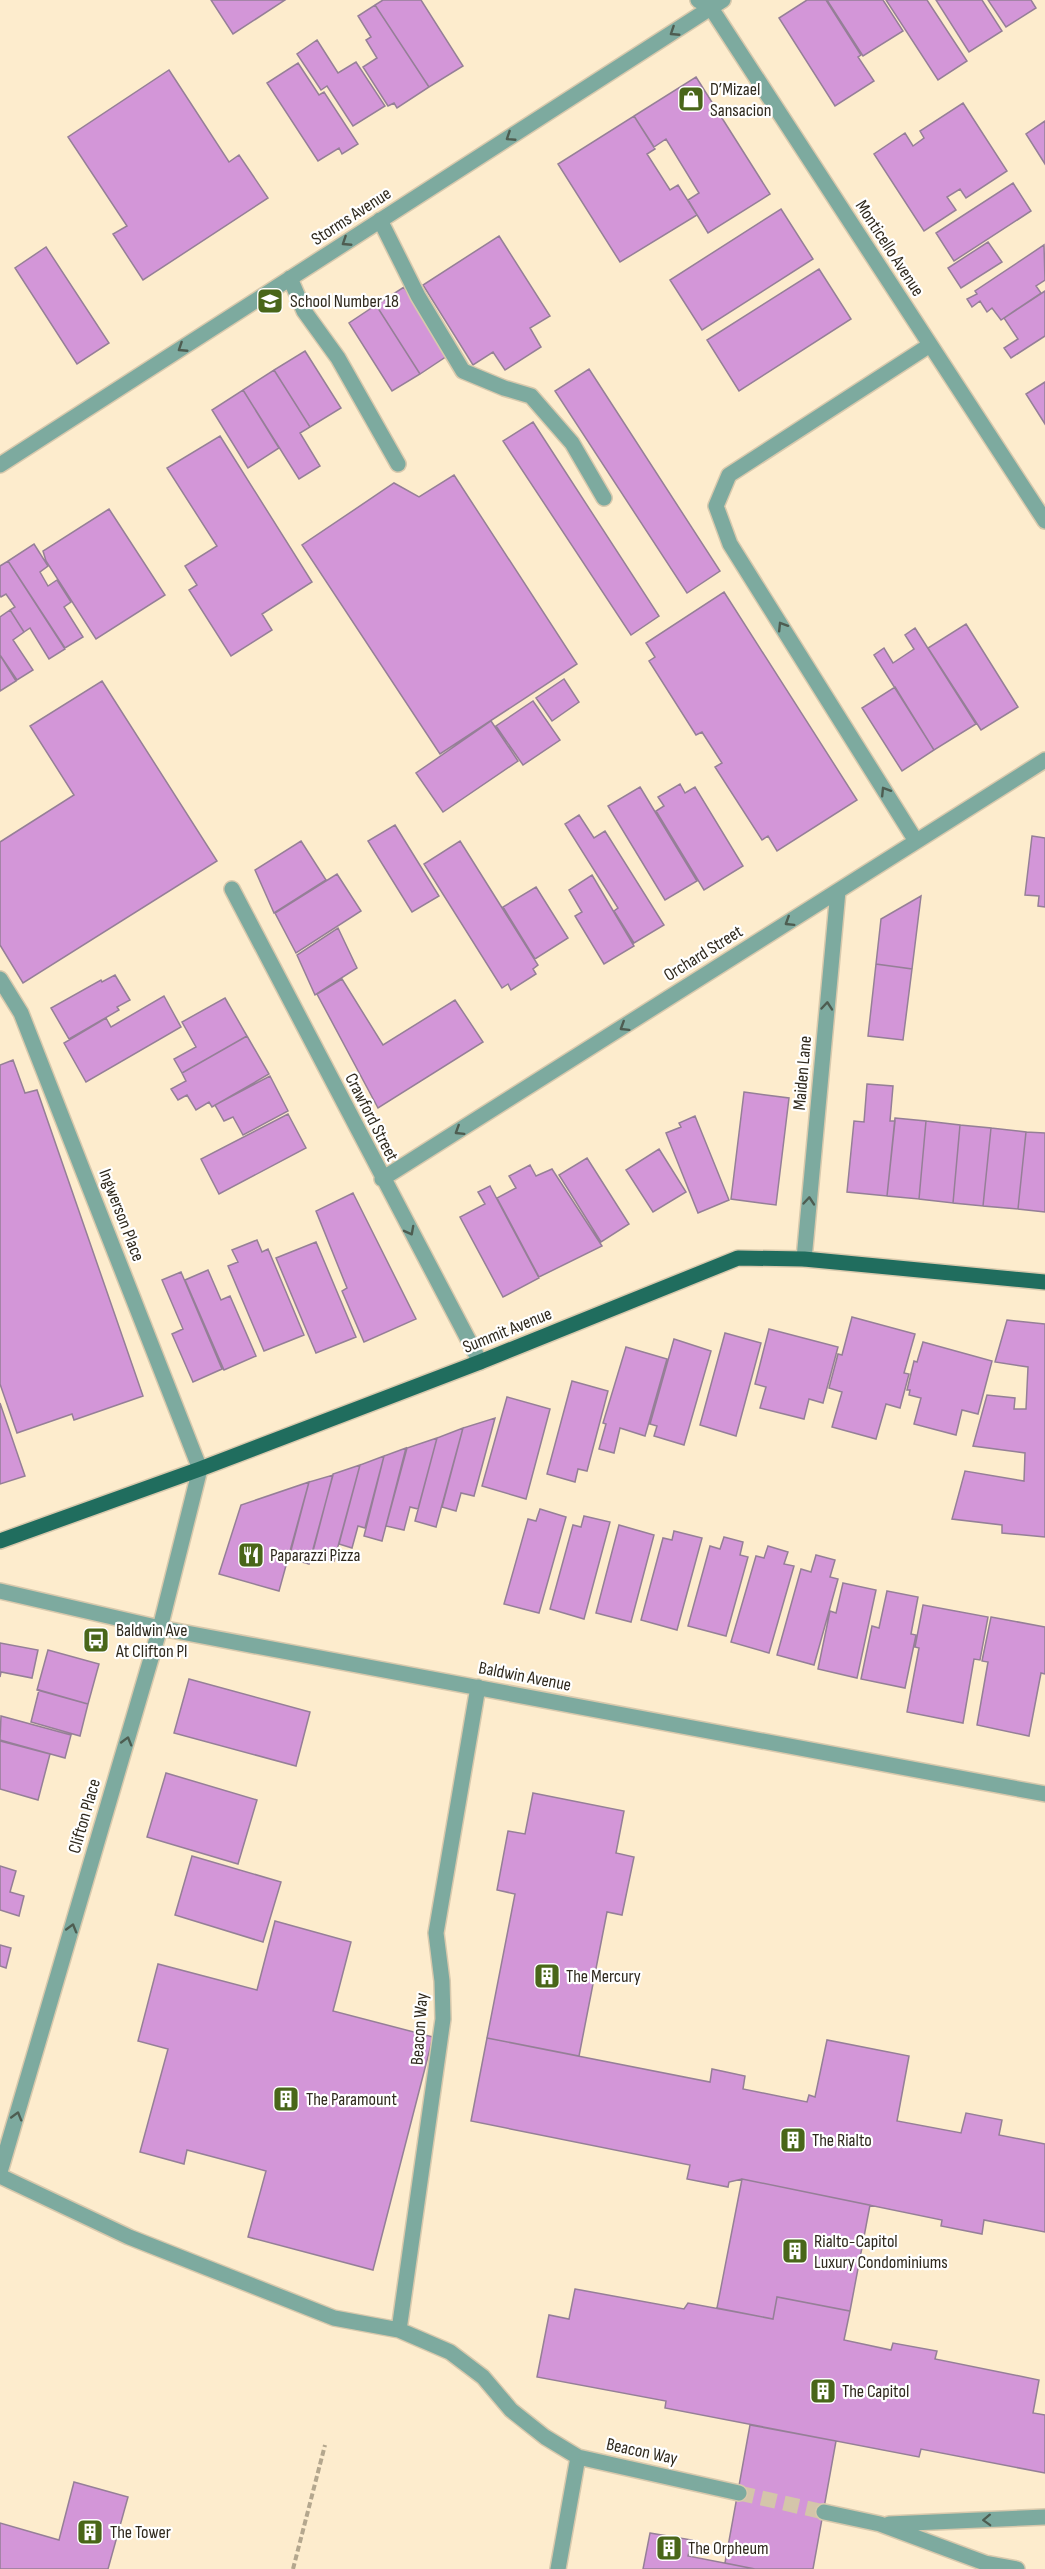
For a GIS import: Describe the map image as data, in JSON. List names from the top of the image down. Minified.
{"streets":{"main road":["Summit Avenue"],"street":["Storms Avenue","Monticello Avenue","Orchard Street","Maiden Lane","Crawford Street","Ingwerson Place","Baldwin Avenue","Clifton Place","Beacon Way"]},"crossings":[["Storms Avenue","Monticello Avenue"],["Orchard Street","Maiden Lane"],["Orchard Street","Crawford Street"],["Maiden Lane","Summit Avenue"],["Crawford Street","Summit Avenue"],["Ingwerson Place","Summit Avenue"],["Ingwerson Place","Clifton Place"],["Summit Avenue","Clifton Place"],["Baldwin Avenue","Clifton Place"],["Baldwin Avenue","Beacon Way"]],"one_way":["Storms Avenue","Orchard Street","Maiden Lane","Crawford Street","Clifton Place"],"places":{"shop":["D’Mizael Sansacion"],"school or university":["School Number 18"],"restaurant":["Paparazzi Pizza"],"bus stop":["Baldwin Ave At Clifton Pl"],"building":["The Mercury","The Paramount","The Rialto","Rialto-Capitol Luxury Condominiums","The Capitol","The Tower","The Orpheum"]}}
